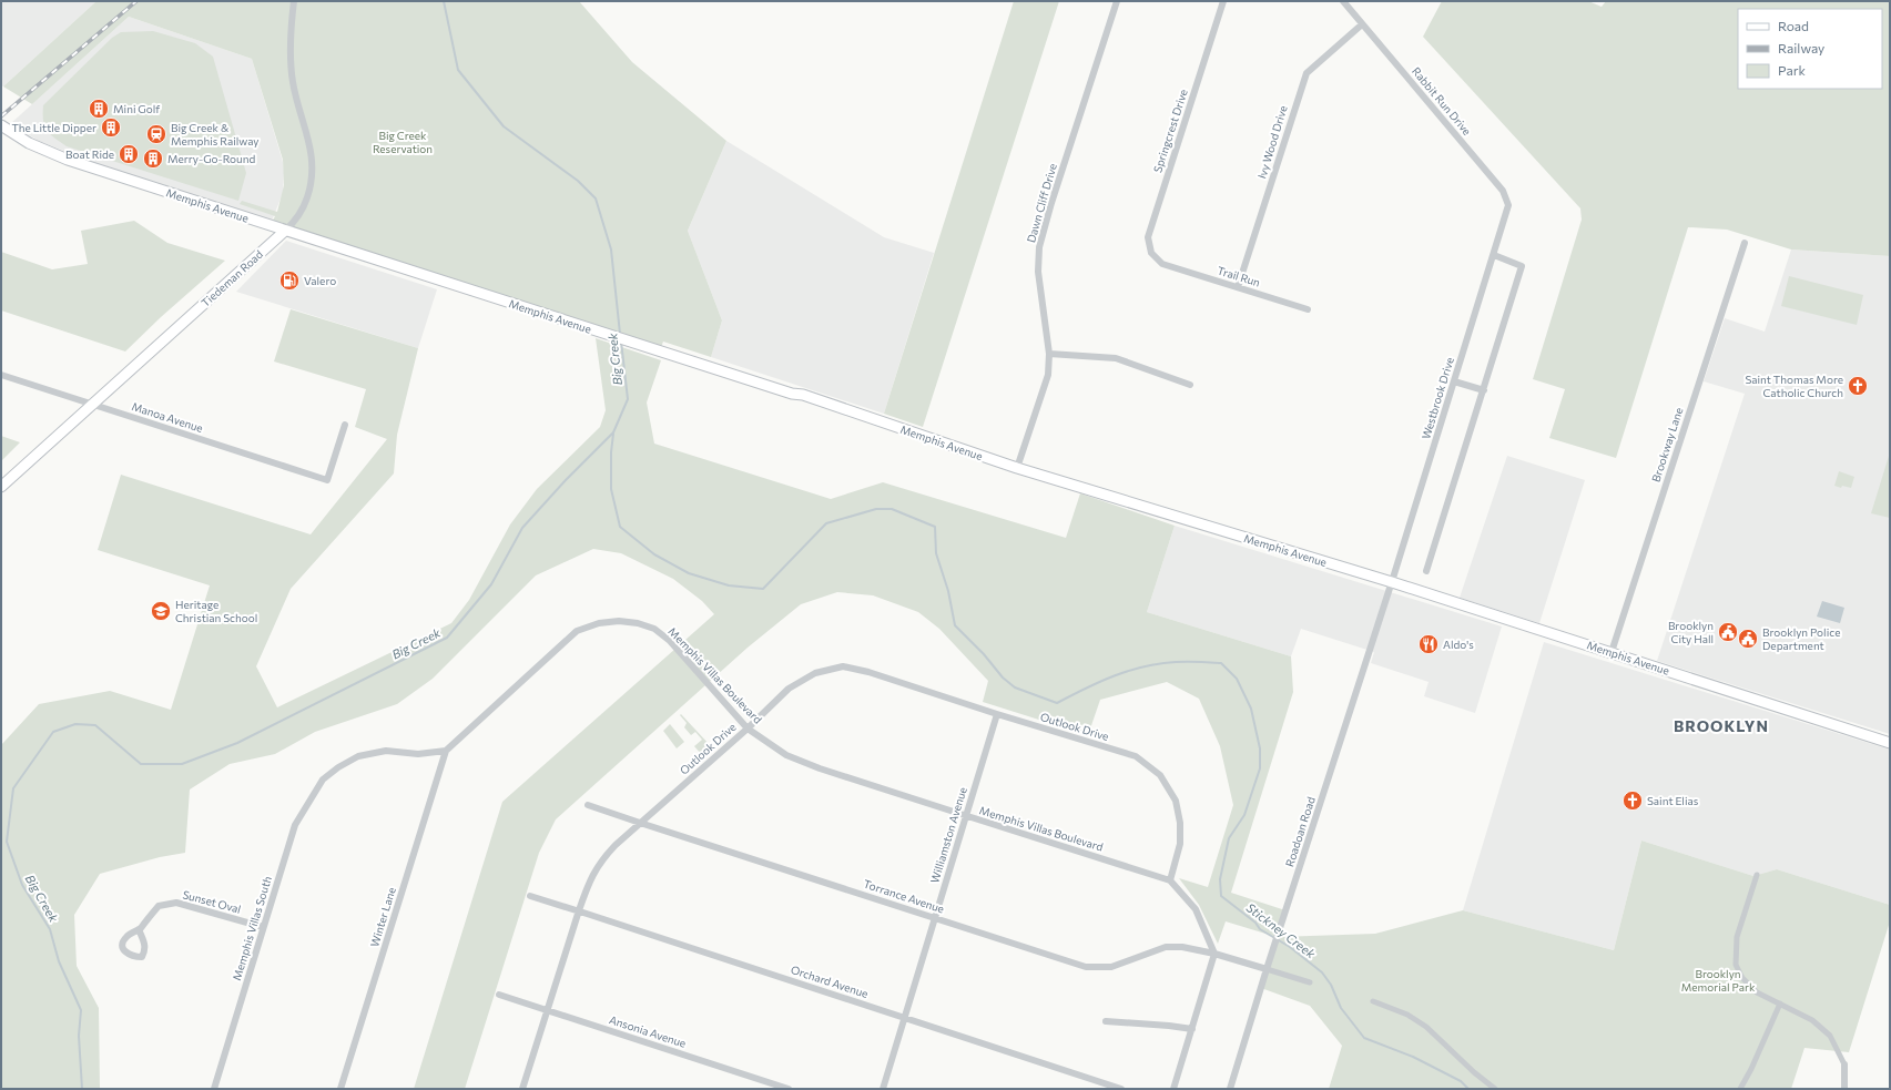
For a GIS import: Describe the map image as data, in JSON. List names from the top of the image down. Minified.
{"streets":{"main road":["Memphis Avenue","Tiedeman Road"],"street":["Rabbit Run Drive","Springcrest Drive","Ivy Wood Drive","Dawn Cliff Drive","Trail Run","Westbrook Drive","Manoa Avenue","Brookway Lane","Memphis Villas Boulevard","Outlook Drive","Roadoan Road","Williamston Avenue","Torrance Avenue","Sunset Oval","Winter Lane","Memphis Villas South","Orchard Avenue","Ansonia Avenue"]},"crossings":[["Rabbit Run Drive","Ivy Wood Drive"],["Rabbit Run Drive","Westbrook Drive"],["Springcrest Drive","Trail Run"],["Ivy Wood Drive","Trail Run"],["Dawn Cliff Drive","Memphis Avenue"],["Memphis Avenue","Tiedeman Road"],["Memphis Avenue","Westbrook Drive"],["Memphis Avenue","Brookway Lane"],["Memphis Avenue","Roadoan Road"],["Tiedeman Road","Manoa Avenue"],["Westbrook Drive","Roadoan Road"],["Memphis Villas Boulevard","Outlook Drive"],["Memphis Villas Boulevard","Williamston Avenue"],["Memphis Villas Boulevard","Winter Lane"],["Memphis Villas Boulevard","Memphis Villas South"],["Outlook Drive","Williamston Avenue"],["Outlook Drive","Torrance Avenue"],["Outlook Drive","Orchard Avenue"],["Outlook Drive","Ansonia Avenue"],["Williamston Avenue","Torrance Avenue"],["Williamston Avenue","Orchard Avenue"],["Sunset Oval","Memphis Villas South"],["Winter Lane","Memphis Villas South"]],"districts":["BROOKLYN"],"water":["Big Creek","Stickney Creek"],"parks":["Big Creek Reservation","Brooklyn Memorial Park"],"places":{"building":["Mini Golf","The Little Dipper","Boat Ride","Merry-Go-Round"],"station":["Big Creek & Memphis Railway"],"fuel station":["Valero"],"church":["Saint Thomas More Catholic Church","Saint Elias"],"school or university":["Heritage Christian School"],"public building":["Brooklyn City Hall","Brooklyn Police Department"],"restaurant":["Aldo's"]},"legend":["Road","Railway","Park"]}
